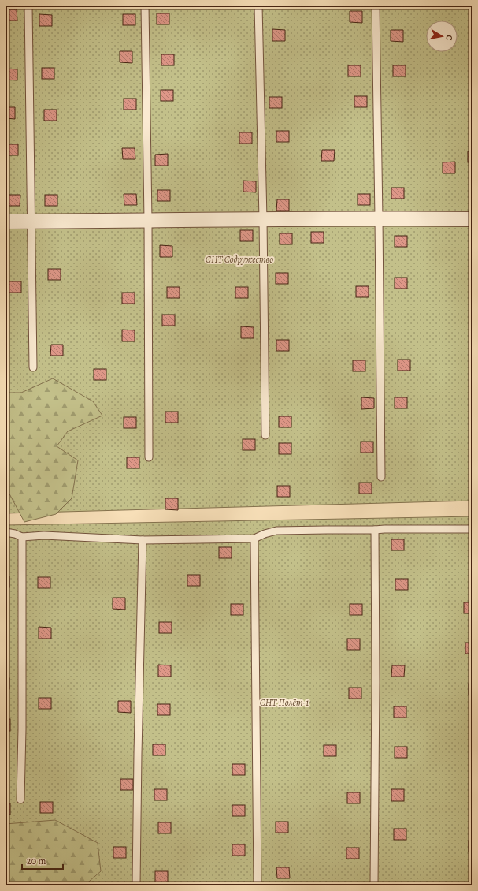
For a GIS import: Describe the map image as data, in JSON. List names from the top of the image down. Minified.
{"parks":["СНТ Содружество","СНТ Полёт-1"],"scale_bar":"20 m","north":"right"}
